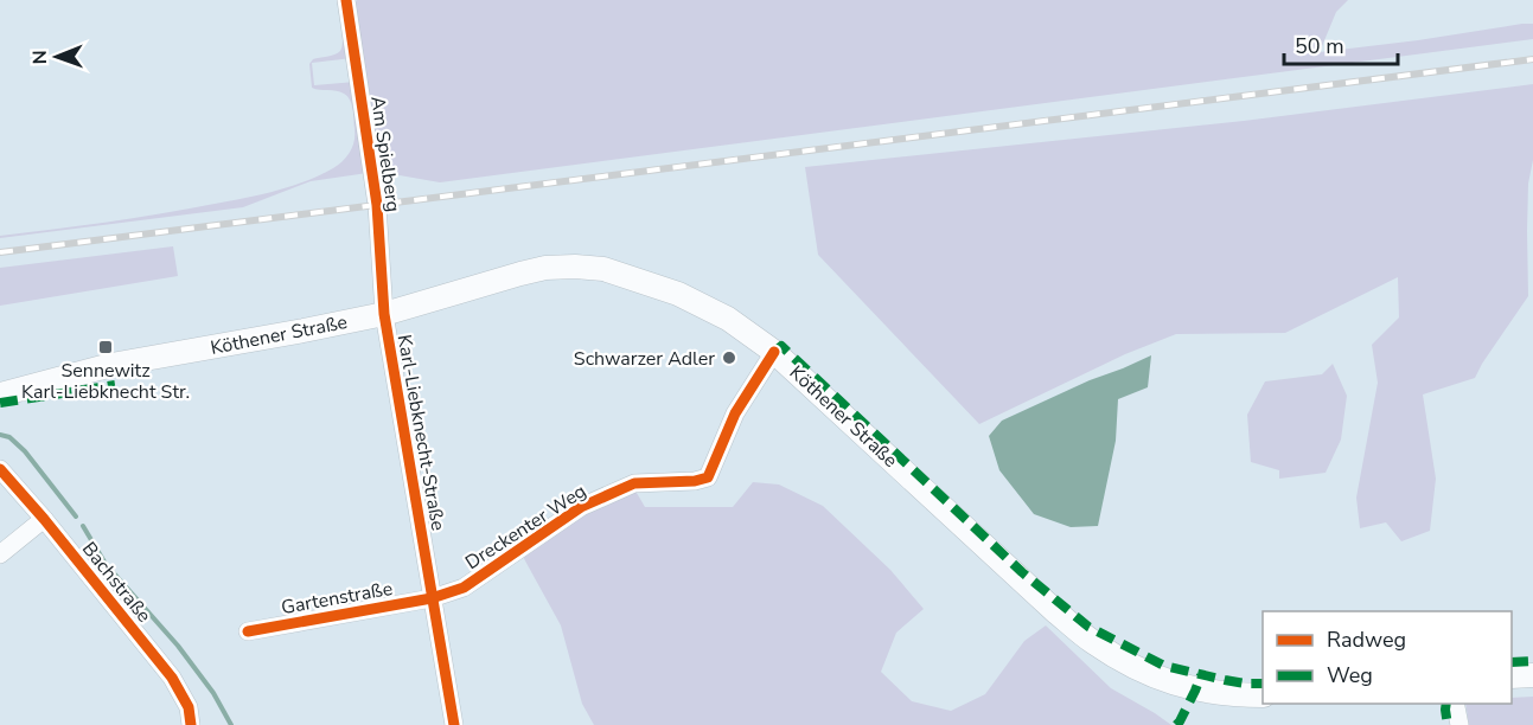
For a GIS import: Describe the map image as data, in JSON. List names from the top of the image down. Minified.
{"streets":{"main road":["Köthener Straße"],"street":["Am Spielberg","Karl-Liebknecht-Straße","Dreckenter Weg","Bachstraße","Gartenstraße"]},"crossings":[["Am Spielberg","Köthener Straße"],["Am Spielberg","Karl-Liebknecht-Straße"],["Köthener Straße","Karl-Liebknecht-Straße"],["Köthener Straße","Dreckenter Weg"],["Karl-Liebknecht-Straße","Dreckenter Weg"],["Karl-Liebknecht-Straße","Gartenstraße"],["Dreckenter Weg","Gartenstraße"]],"places":{"transit":["Sennewitz Karl-Liebknecht Str."],"other":["Schwarzer Adler"]},"legend":["Radweg","Weg"],"scale_bar":"50 m","north":"left"}
